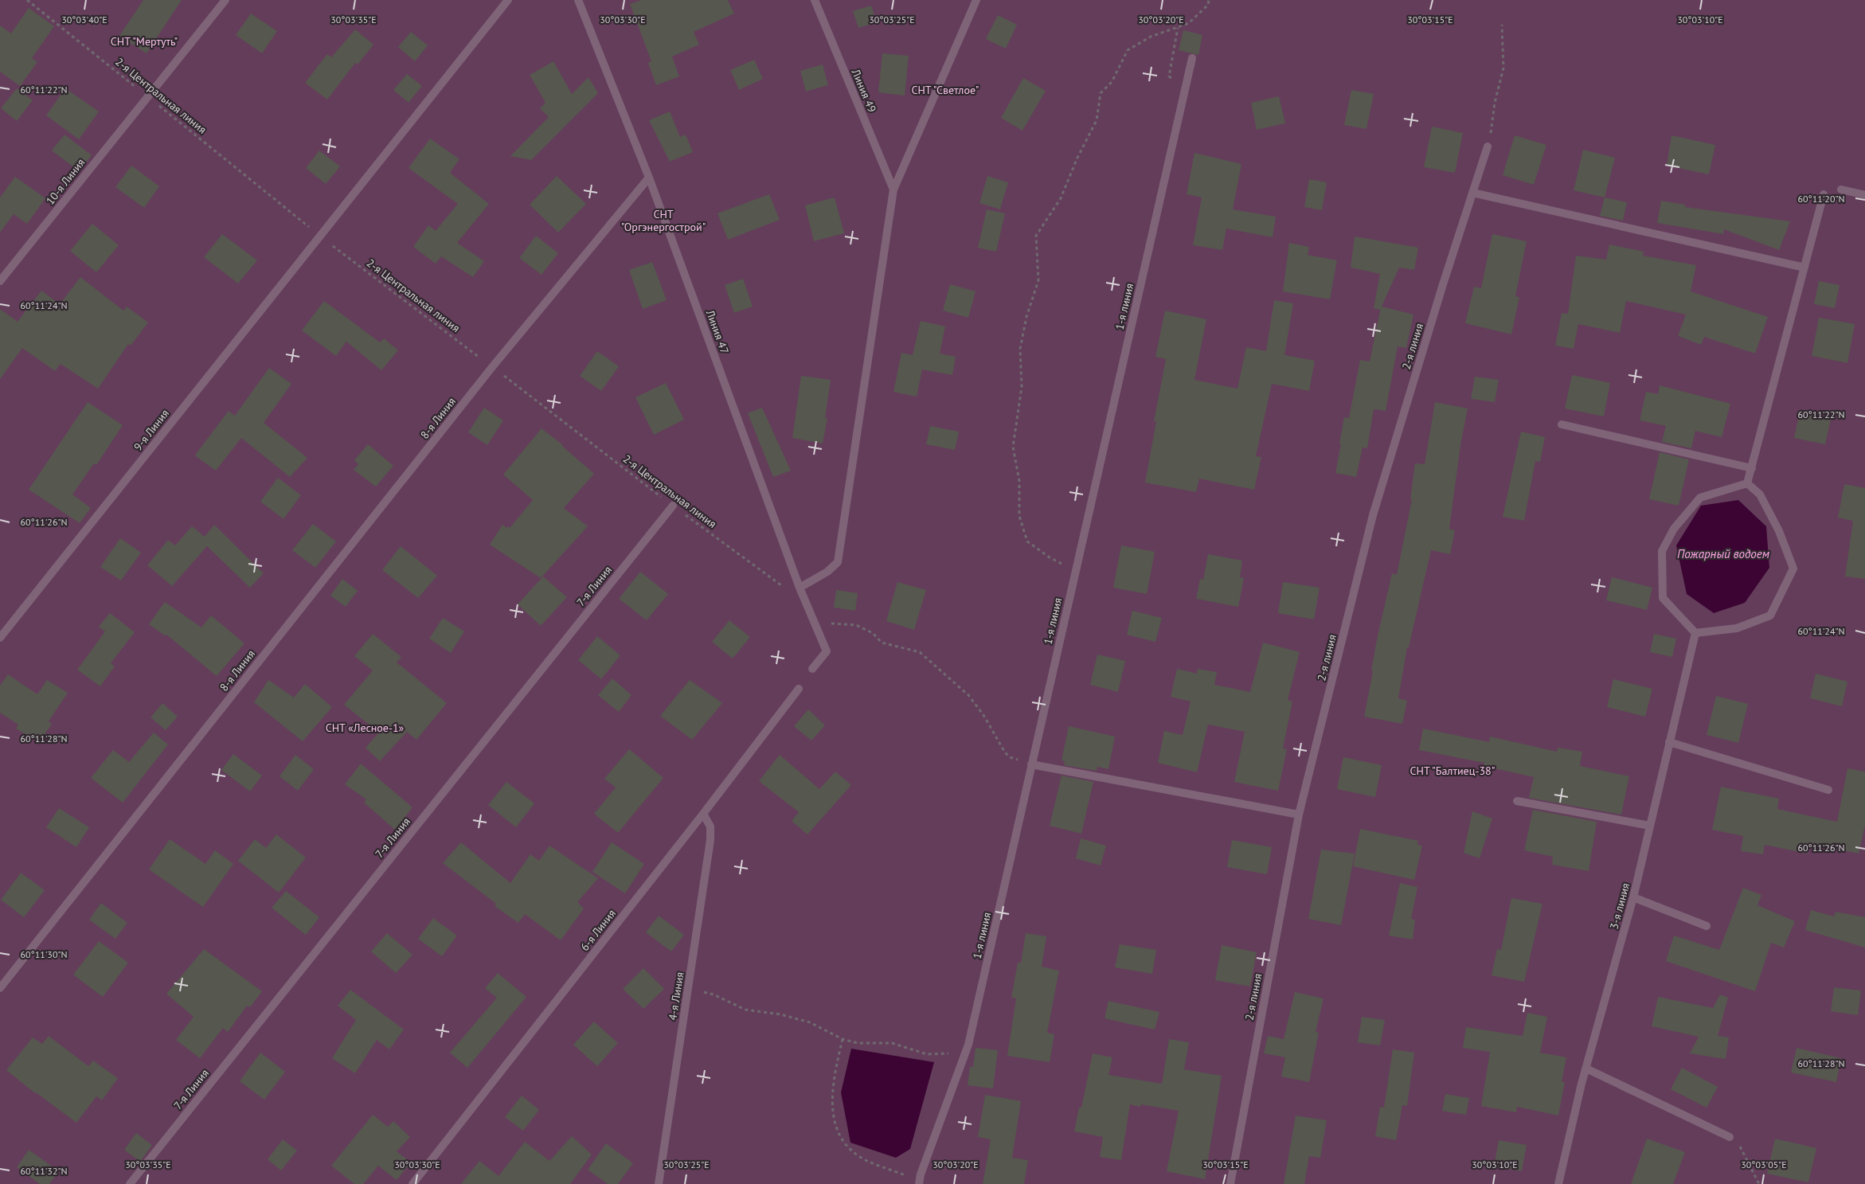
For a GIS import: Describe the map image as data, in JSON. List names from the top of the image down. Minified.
{"streets":{"street":["Линия 49","10-я Линия","1-я линия","Линия 47","2-я линия","8-я Линия","9-я Линия","7-я Линия","3-я линия","6-я Линия","4-я Линия"],"path":["2-я Центральная линия"]},"crossings":[["2-я Центральная линия","10-я Линия"],["2-я Центральная линия","Линия 47"],["2-я Центральная линия","8-я Линия"],["2-я Центральная линия","9-я Линия"],["2-я Центральная линия","7-я Линия"],["Линия 47","8-я Линия"],["6-я Линия","4-я Линия"]],"water":["Пожарный водоем"],"parks":["СНТ \"Мертуть\"","СНТ \"Светлое\"","СНТ \"Оргэнергострой\"","СНТ «Лесное-1»","СНТ \"Балтиец-38\""],"coordinates":["30°03'40\"E","30°03'35\"E","30°03'30\"E","30°03'25\"E","30°03'20\"E","30°03'15\"E","30°03'10\"E","60°11'22\"N","60°11'20\"N","60°11'24\"N","60°11'26\"N","60°11'28\"N","60°11'30\"N","30°03'05\"E","60°11'32\"N"]}
